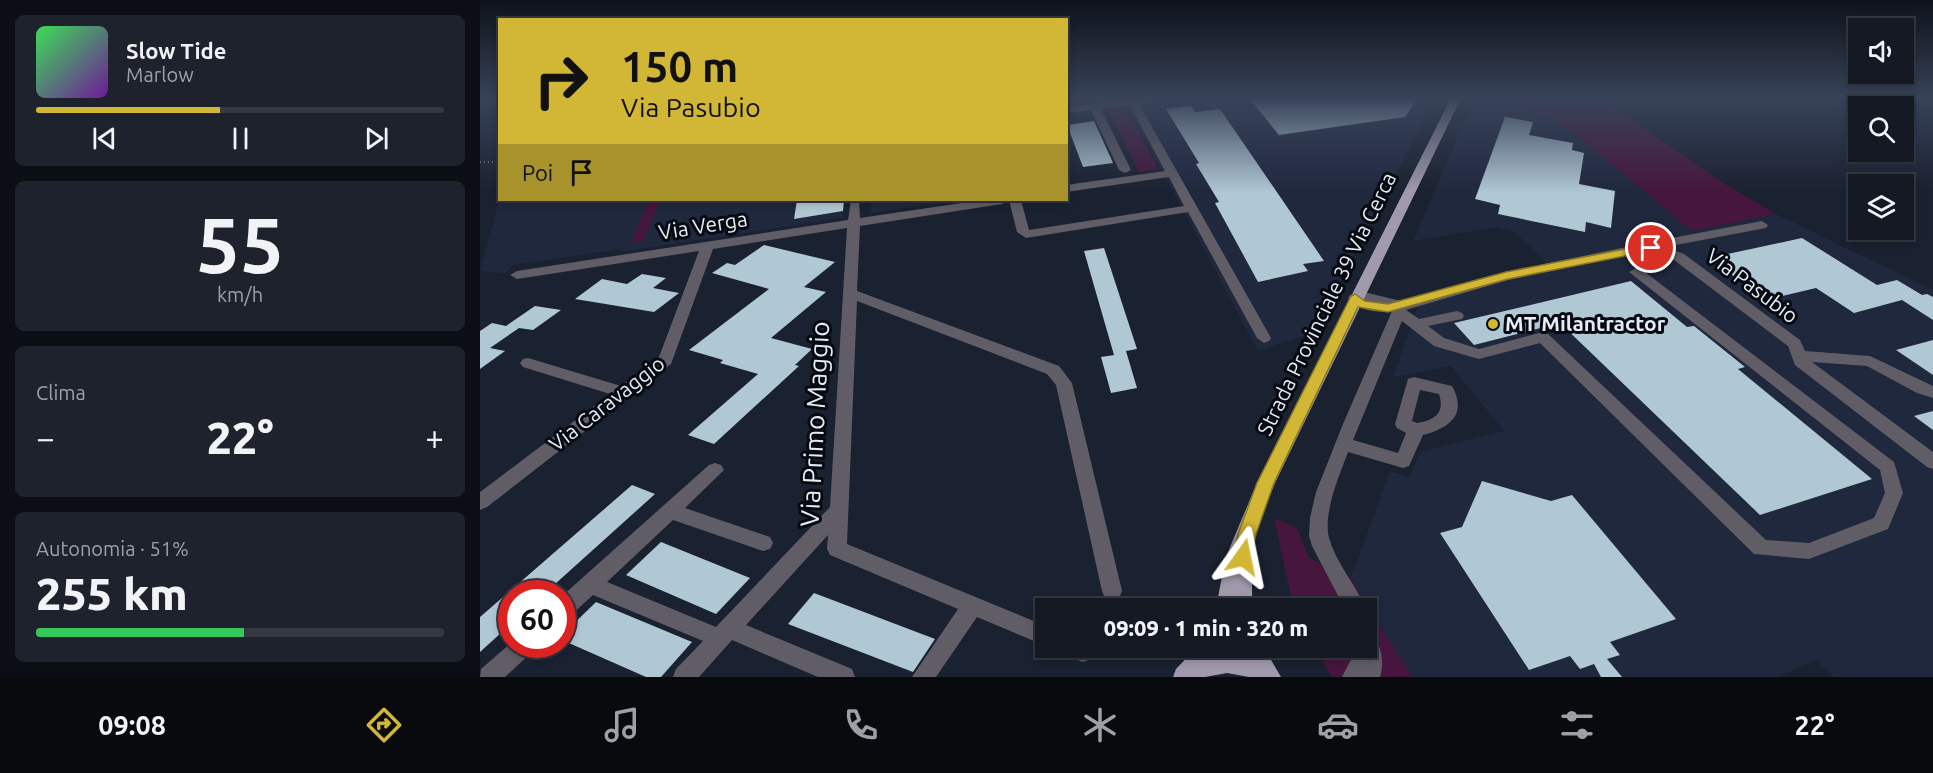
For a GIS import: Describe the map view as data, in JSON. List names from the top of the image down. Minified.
{"streets":{"main road":["Strada Provinciale 39 Via Cerca"],"street":["Via Verga","Via Pasubio","Via Caravaggio","Via Primo Maggio"]},"crossings":[["Via Verga","Via Caravaggio"],["Via Verga","Via Primo Maggio"],["Via Pasubio","Strada Provinciale 39 Via Cerca"]],"places":["MT Milantractor"],"page":{"turn":["150 m","Via Pasubio"],"song":["Slow Tide","Marlow"],"then":"Poi","tile":[["55","km/h"],"Clima",["Autonomia · 51%","255 km"]],"heat":["−","22°","+"],"limit":"60","trip":"09:09 · 1 min · 320 m","tabs":["09:08","22°"]}}
